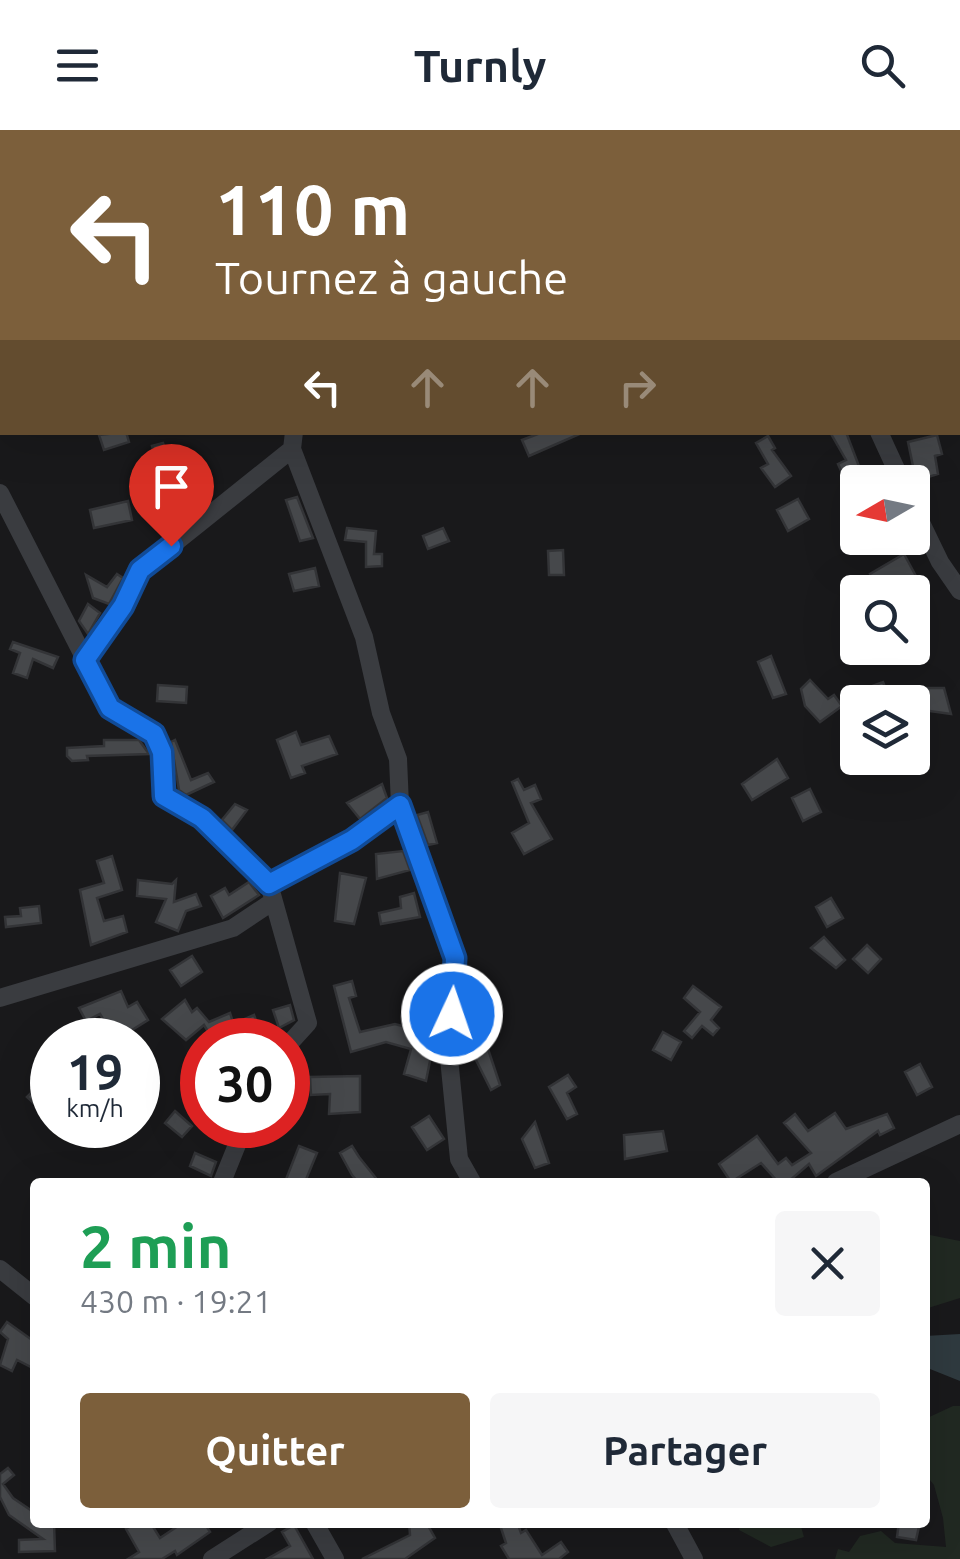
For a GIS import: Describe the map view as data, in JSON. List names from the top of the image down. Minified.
{"north":"left","page":{"header":"Turnly","turn":["110 m","Tournez à gauche"],"speed":"19 km/h","limit":"30","heading":["2 min","430 m · 19:21"],"buttons":["Quitter","Partager"]}}
